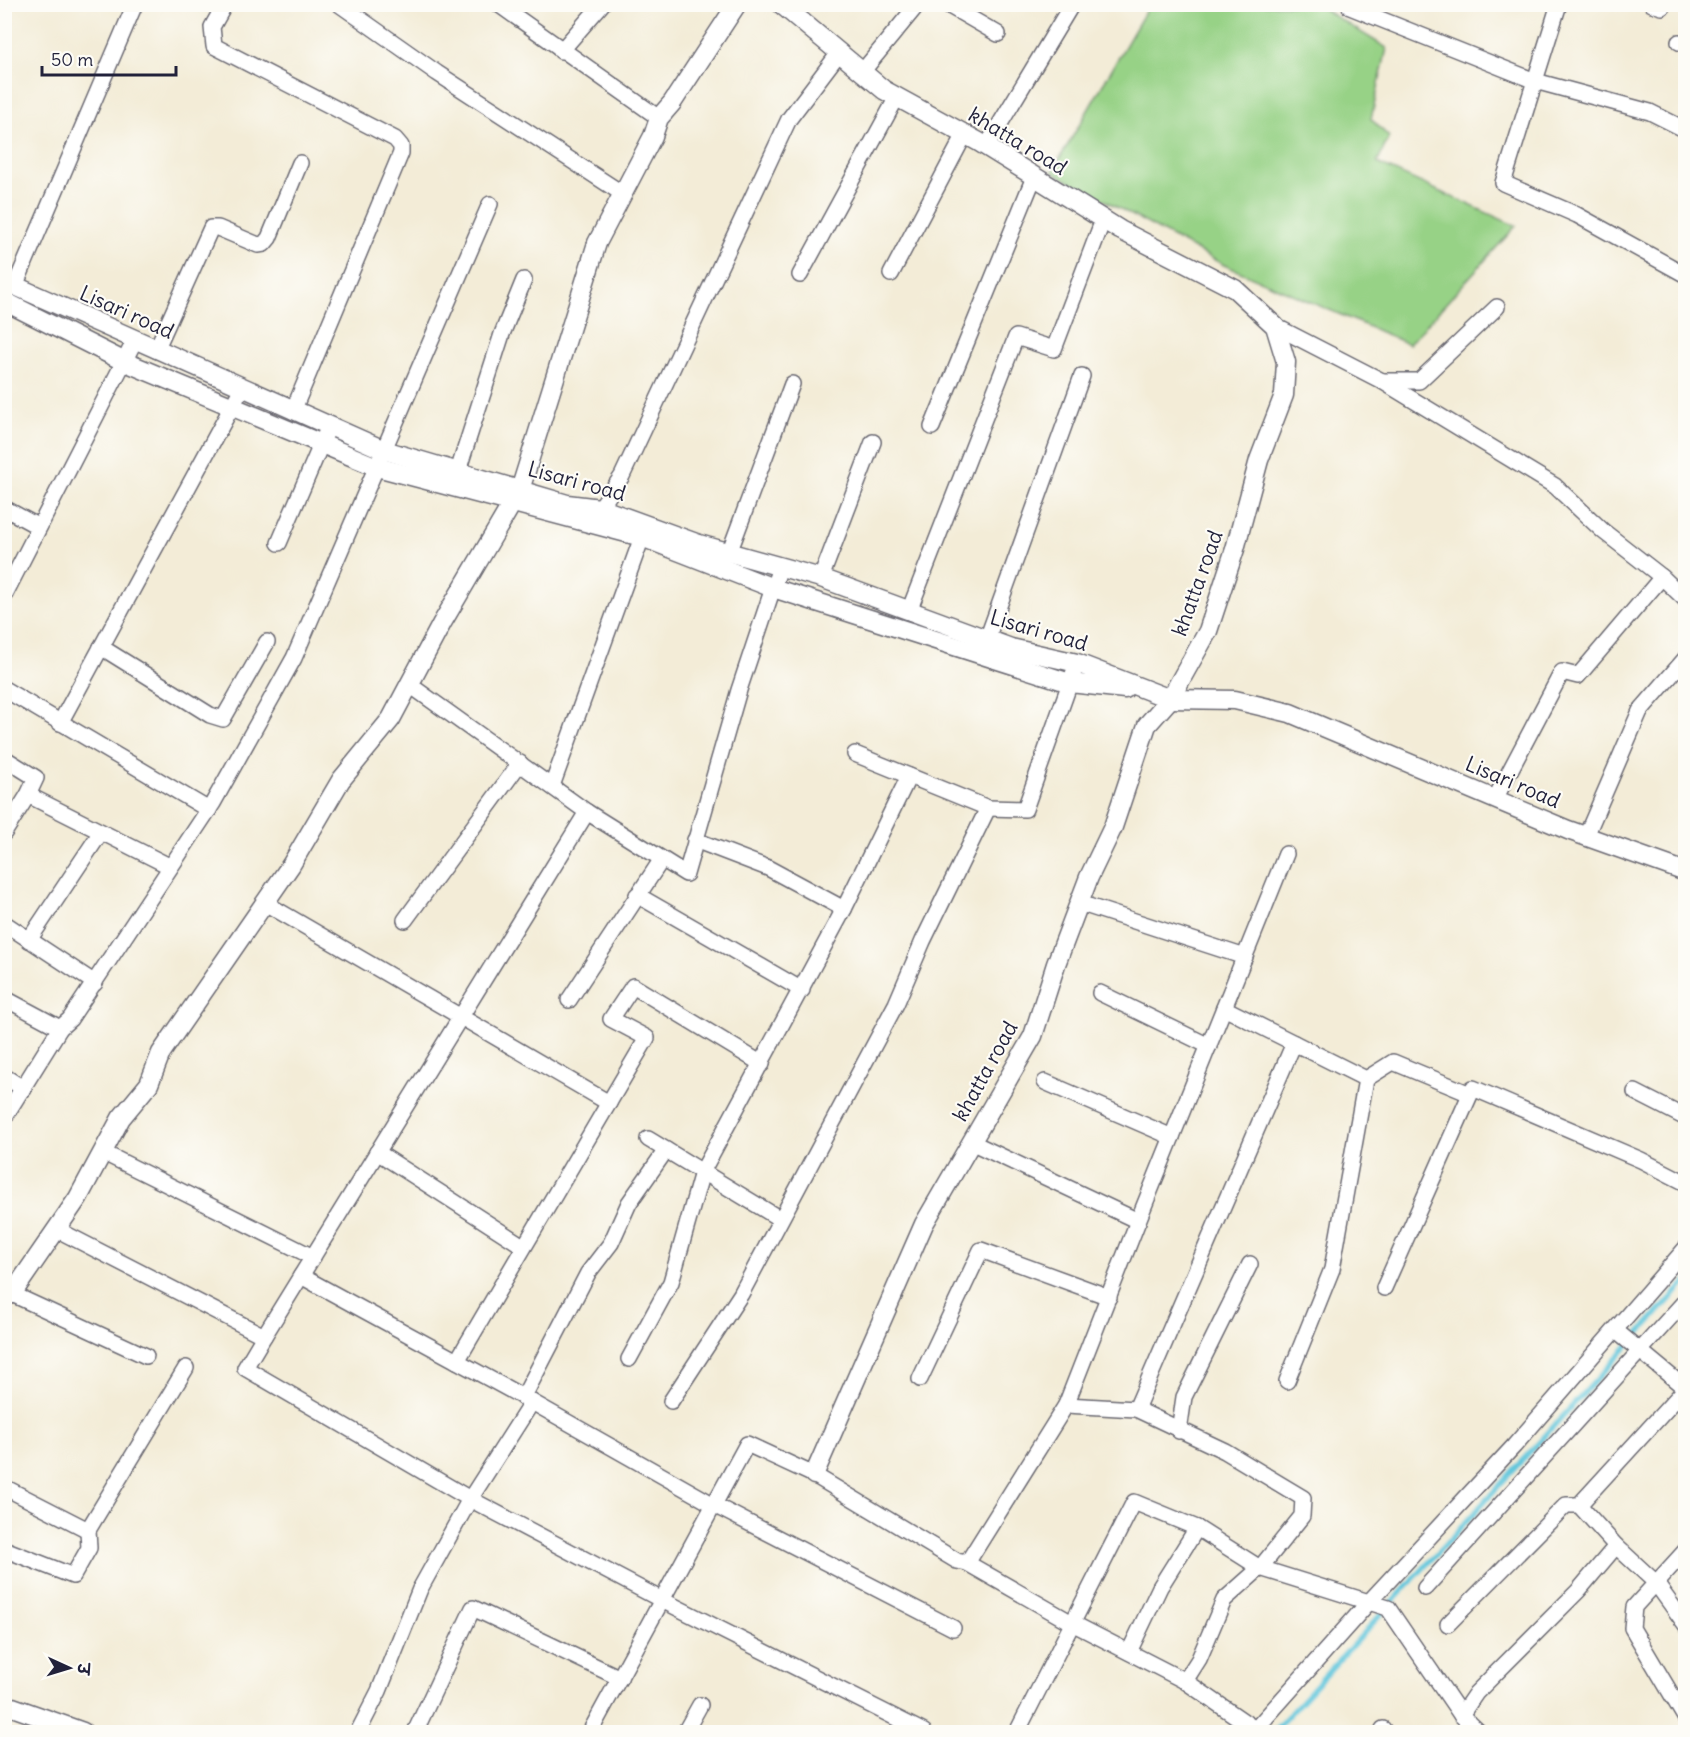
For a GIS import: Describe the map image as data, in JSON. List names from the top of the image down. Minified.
{"streets":{"street":["khatta road","Lisari road"]},"crossings":[["khatta road","Lisari road"]],"scale_bar":"50 m","north":"right"}
